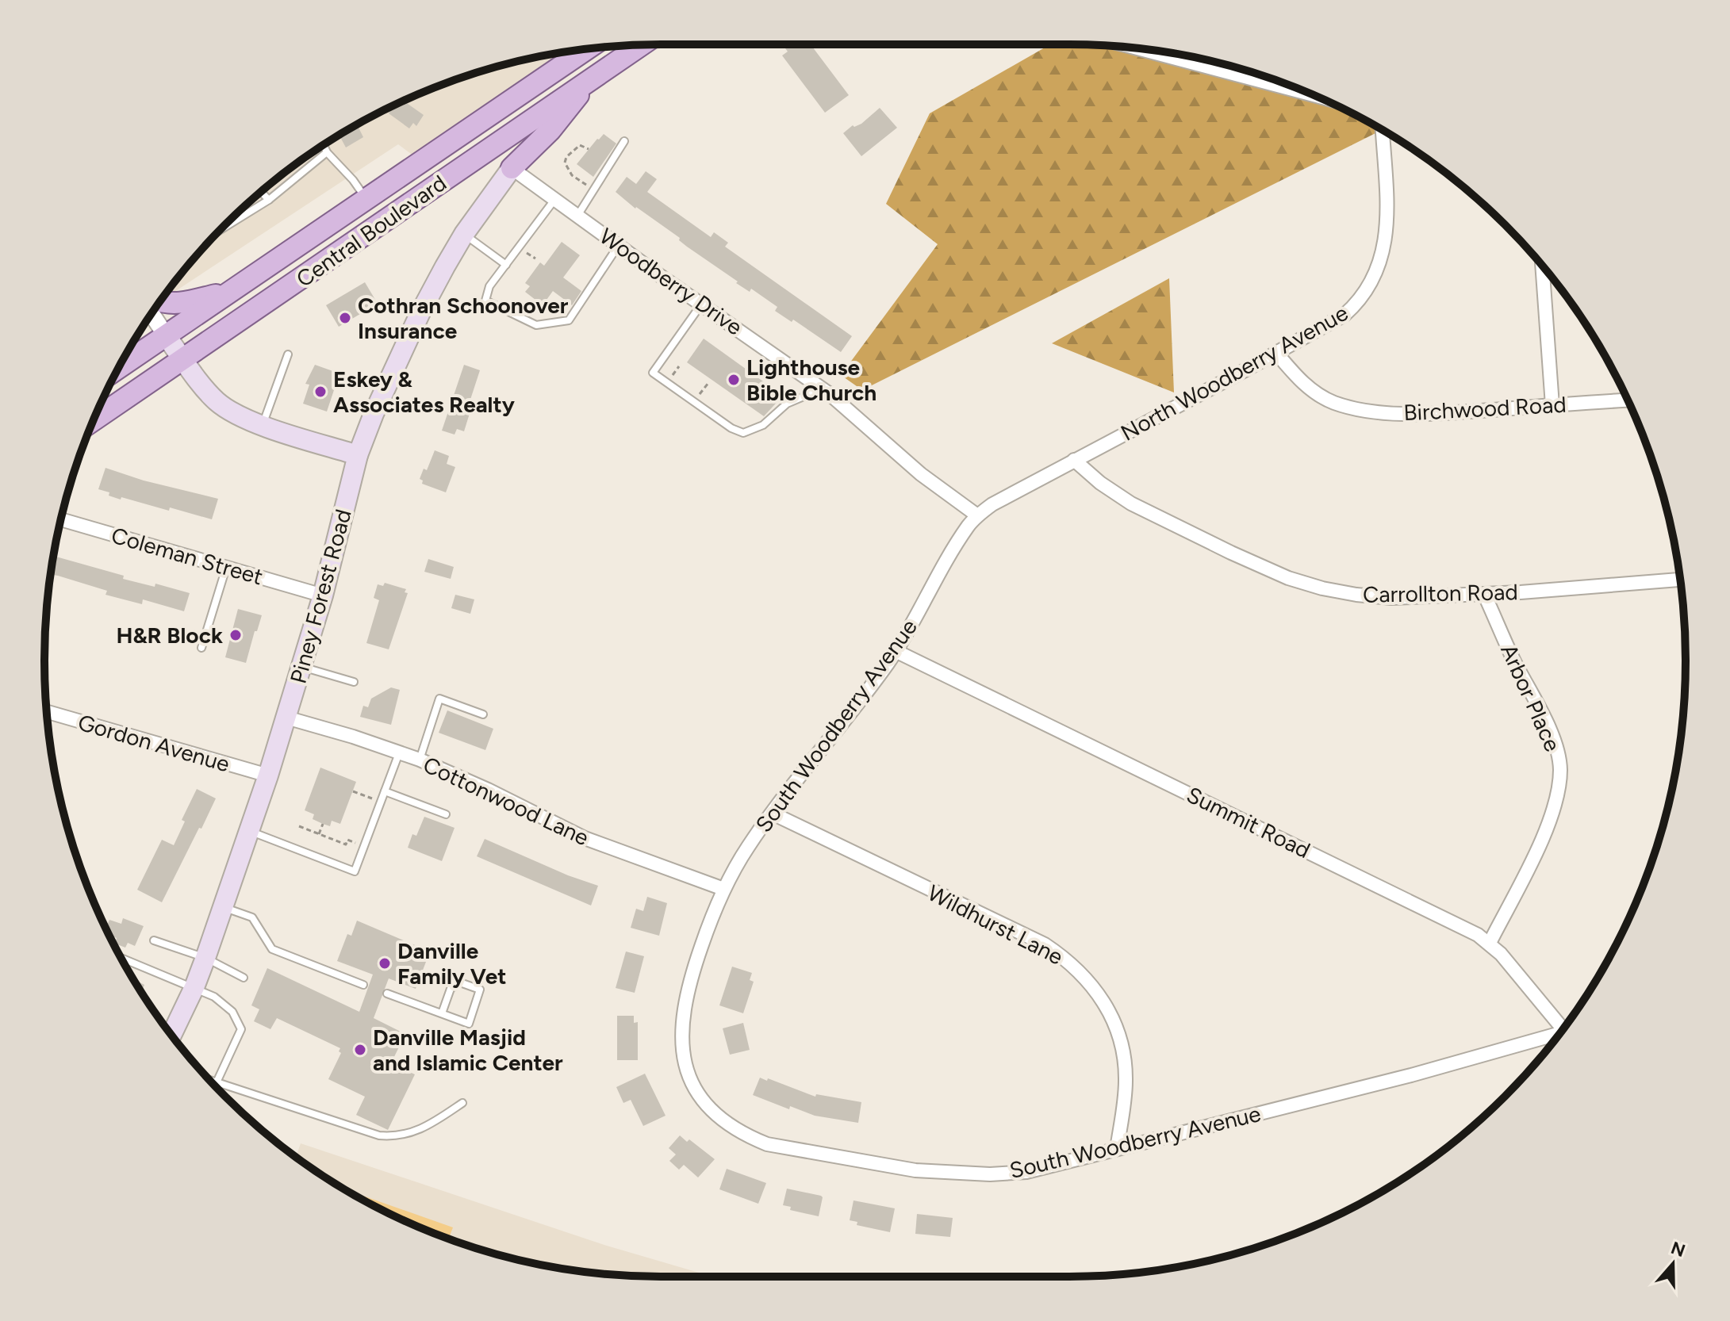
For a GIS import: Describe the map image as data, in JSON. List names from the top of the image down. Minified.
{"streets":{"main road":["Central Boulevard","Piney Forest Road"],"street":["Woodberry Drive","North Woodberry Avenue","Birchwood Road","Coleman Street","Carrollton Road","Arbor Place","South Woodberry Avenue","Gordon Avenue","Cottonwood Lane","Summit Road","Wildhurst Lane"]},"crossings":[["Woodberry Drive","North Woodberry Avenue"],["Woodberry Drive","Piney Forest Road"],["Woodberry Drive","South Woodberry Avenue"],["North Woodberry Avenue","Birchwood Road"],["North Woodberry Avenue","Carrollton Road"],["North Woodberry Avenue","South Woodberry Avenue"],["Coleman Street","Piney Forest Road"],["Carrollton Road","Arbor Place"],["Piney Forest Road","Gordon Avenue"],["Piney Forest Road","Cottonwood Lane"],["Arbor Place","Summit Road"],["South Woodberry Avenue","Cottonwood Lane"],["South Woodberry Avenue","Summit Road"],["South Woodberry Avenue","Wildhurst Lane"]],"places":["Cothran Schoonover Insurance","Lighthouse Bible Church","Eskey & Associates Realty","H&R Block","Danville Family Vet","Danville Masjid and Islamic Center"],"north":"top"}
